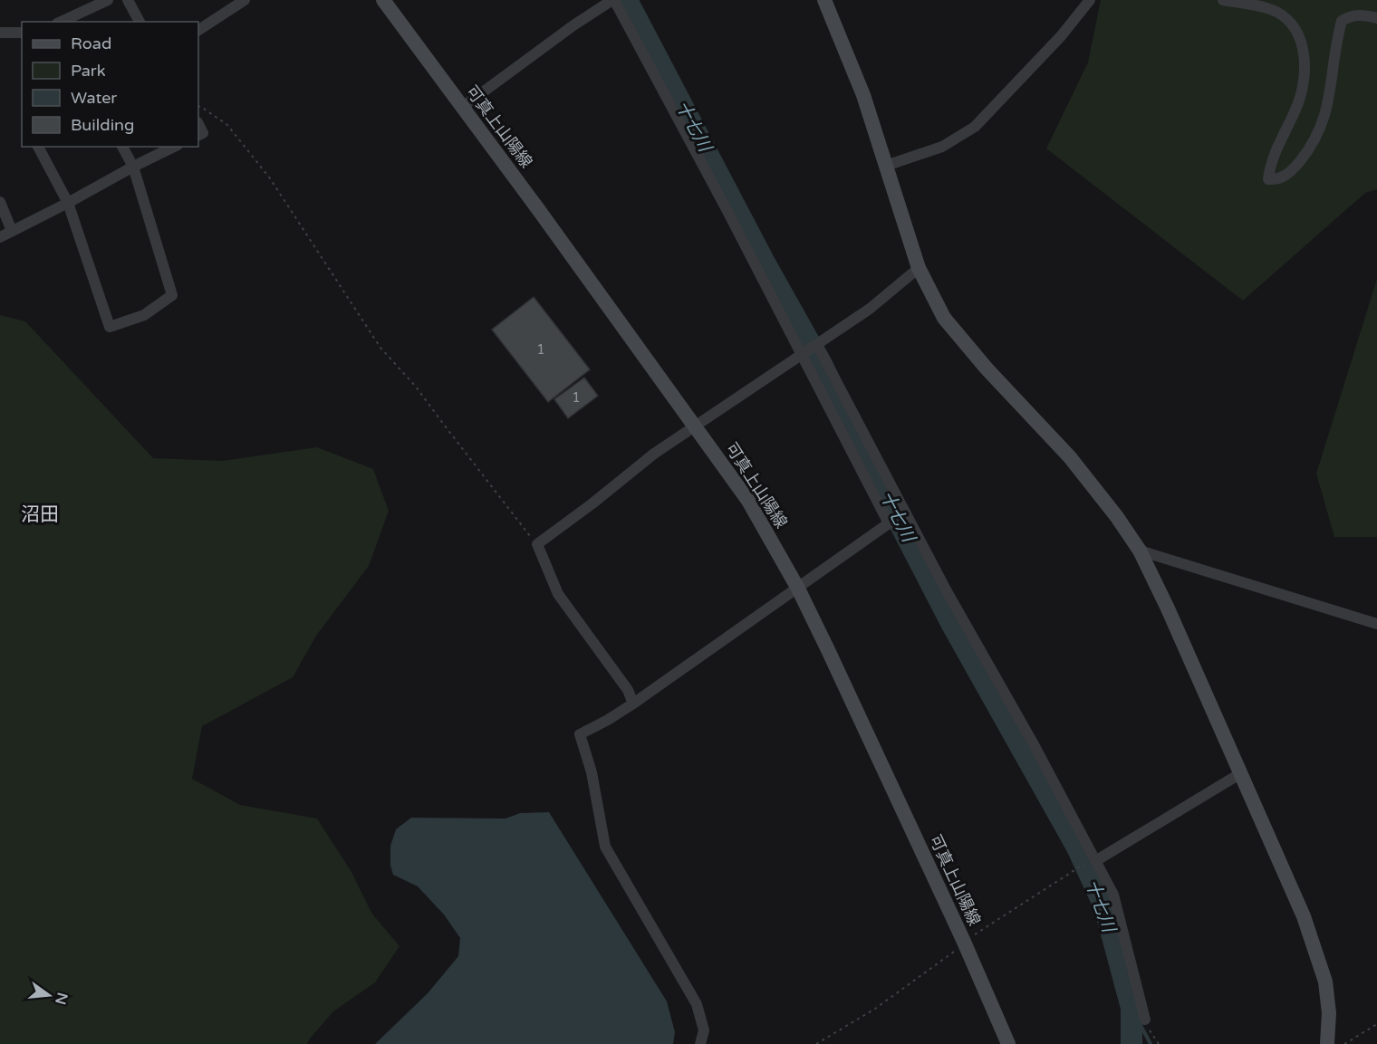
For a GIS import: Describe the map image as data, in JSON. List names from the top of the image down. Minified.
{"streets":{"main road":["可真上山陽線"]},"districts":["沼田"],"water":["十七川"],"house_numbers":["1","1"],"legend":["Road","Park","Water","Building"],"north":"right"}
